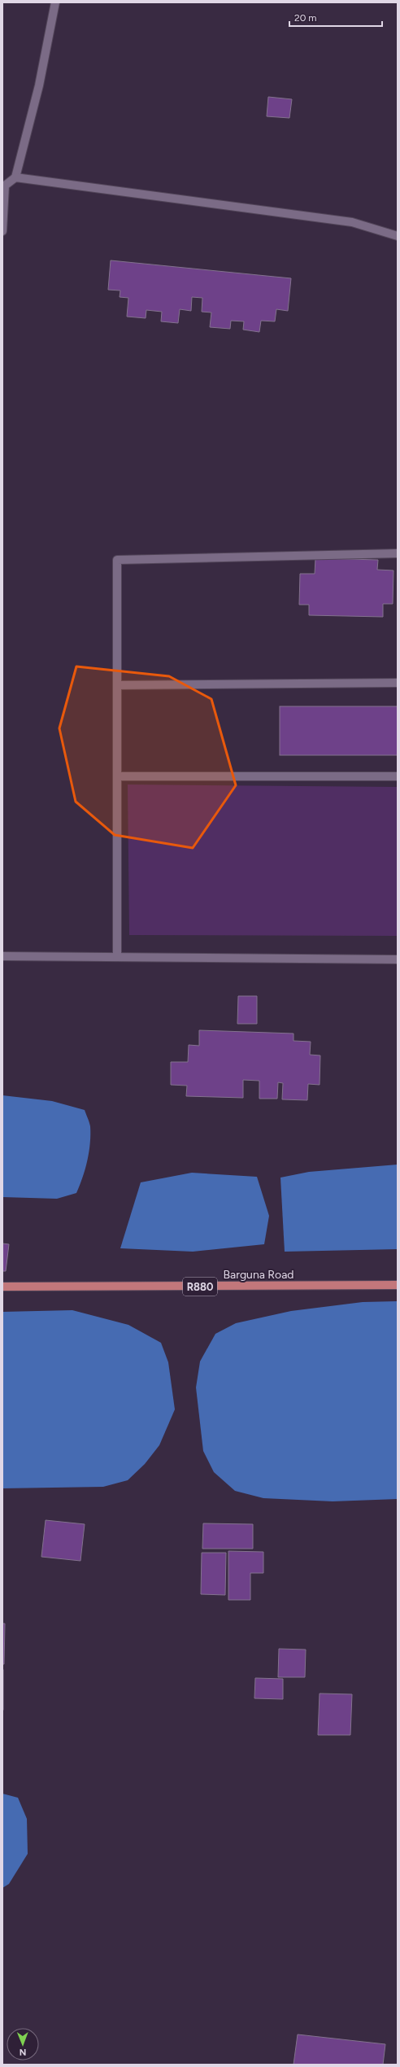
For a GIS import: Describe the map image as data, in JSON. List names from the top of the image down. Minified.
{"streets":{"main road":["Barguna Road","R880"]},"scale_bar":"20 m","north":"bottom"}
